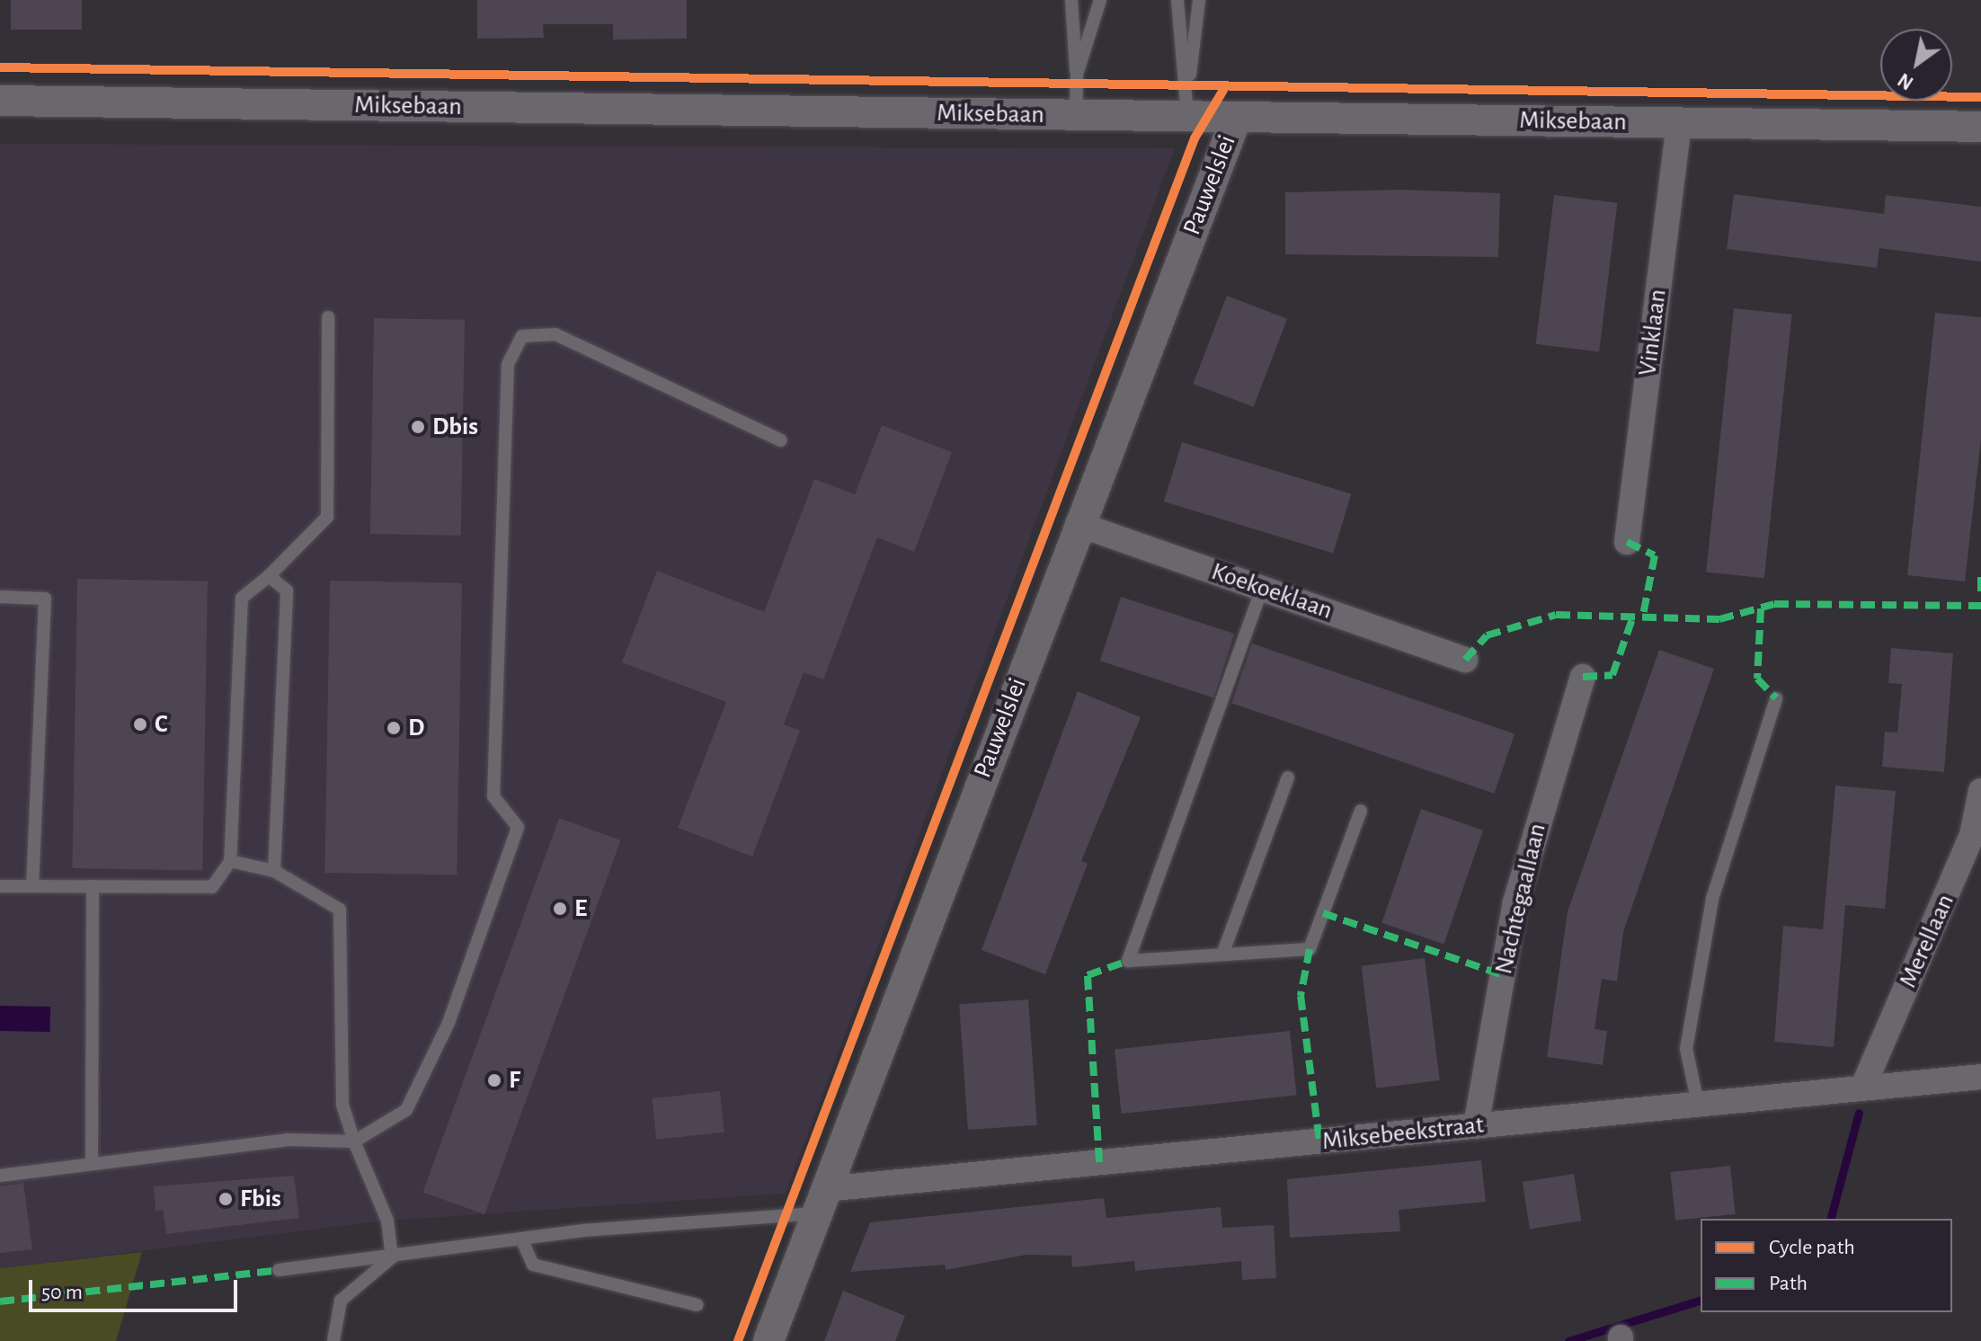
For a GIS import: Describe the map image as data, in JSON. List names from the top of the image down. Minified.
{"streets":{"street":["Miksebaan","Pauwelslei","Vinklaan","Koekoeklaan","Nachtegaallaan","Merellaan","Miksebeekstraat"]},"crossings":[["Miksebaan","Pauwelslei"],["Miksebaan","Vinklaan"],["Pauwelslei","Koekoeklaan"],["Pauwelslei","Miksebeekstraat"],["Nachtegaallaan","Miksebeekstraat"],["Merellaan","Miksebeekstraat"]],"places":["Dbis","C","D","E","F","Fbis"],"legend":["Cycle path","Path"],"scale_bar":"50 m","north":"bottom left"}
